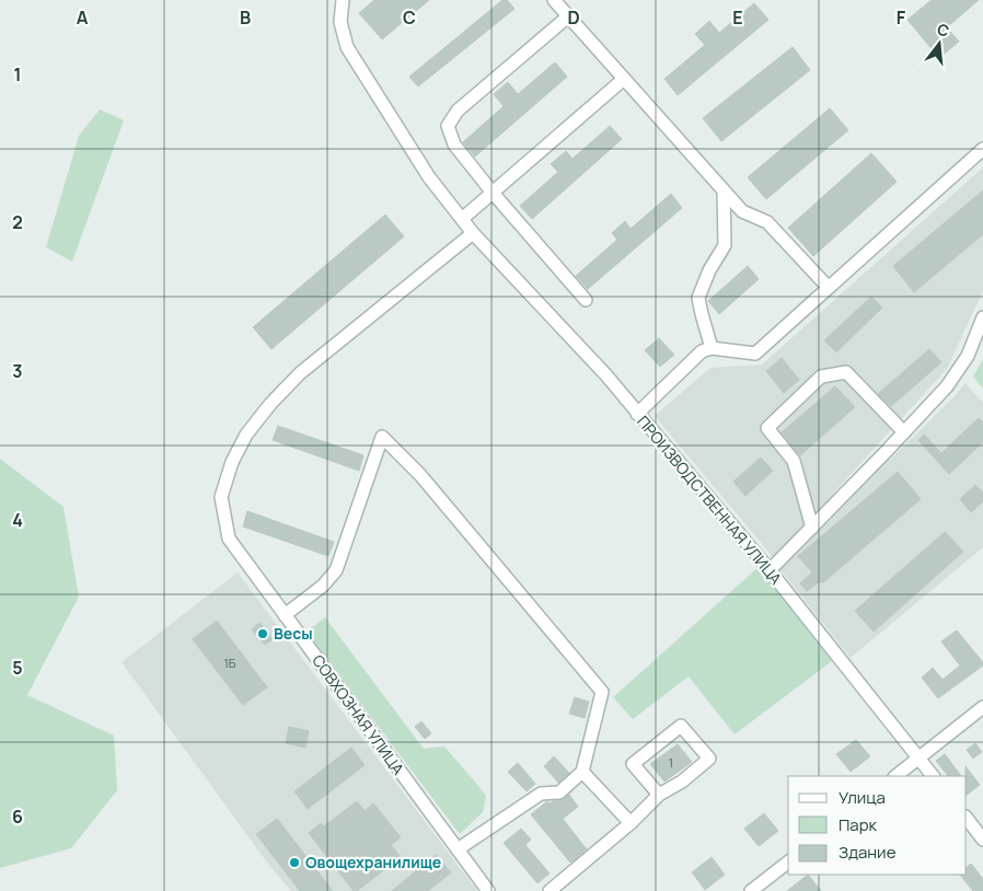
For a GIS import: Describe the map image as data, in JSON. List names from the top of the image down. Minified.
{"streets":{"street":["ПРОИЗВОДСТВЕННАЯ УЛИЦА","СОВХОЗНАЯ УЛИЦА"]},"crossings":[["ПРОИЗВОДСТВЕННАЯ УЛИЦА","СОВХОЗНАЯ УЛИЦА"]],"places":["Весы","Овощехранилище"],"house_numbers":["1Б","1"],"legend":["Улица","Парк","Здание"],"north":"top","grid":{"columns":["A","B","C","D","E","F"],"rows":["1","2","3","4","5","6"]}}
